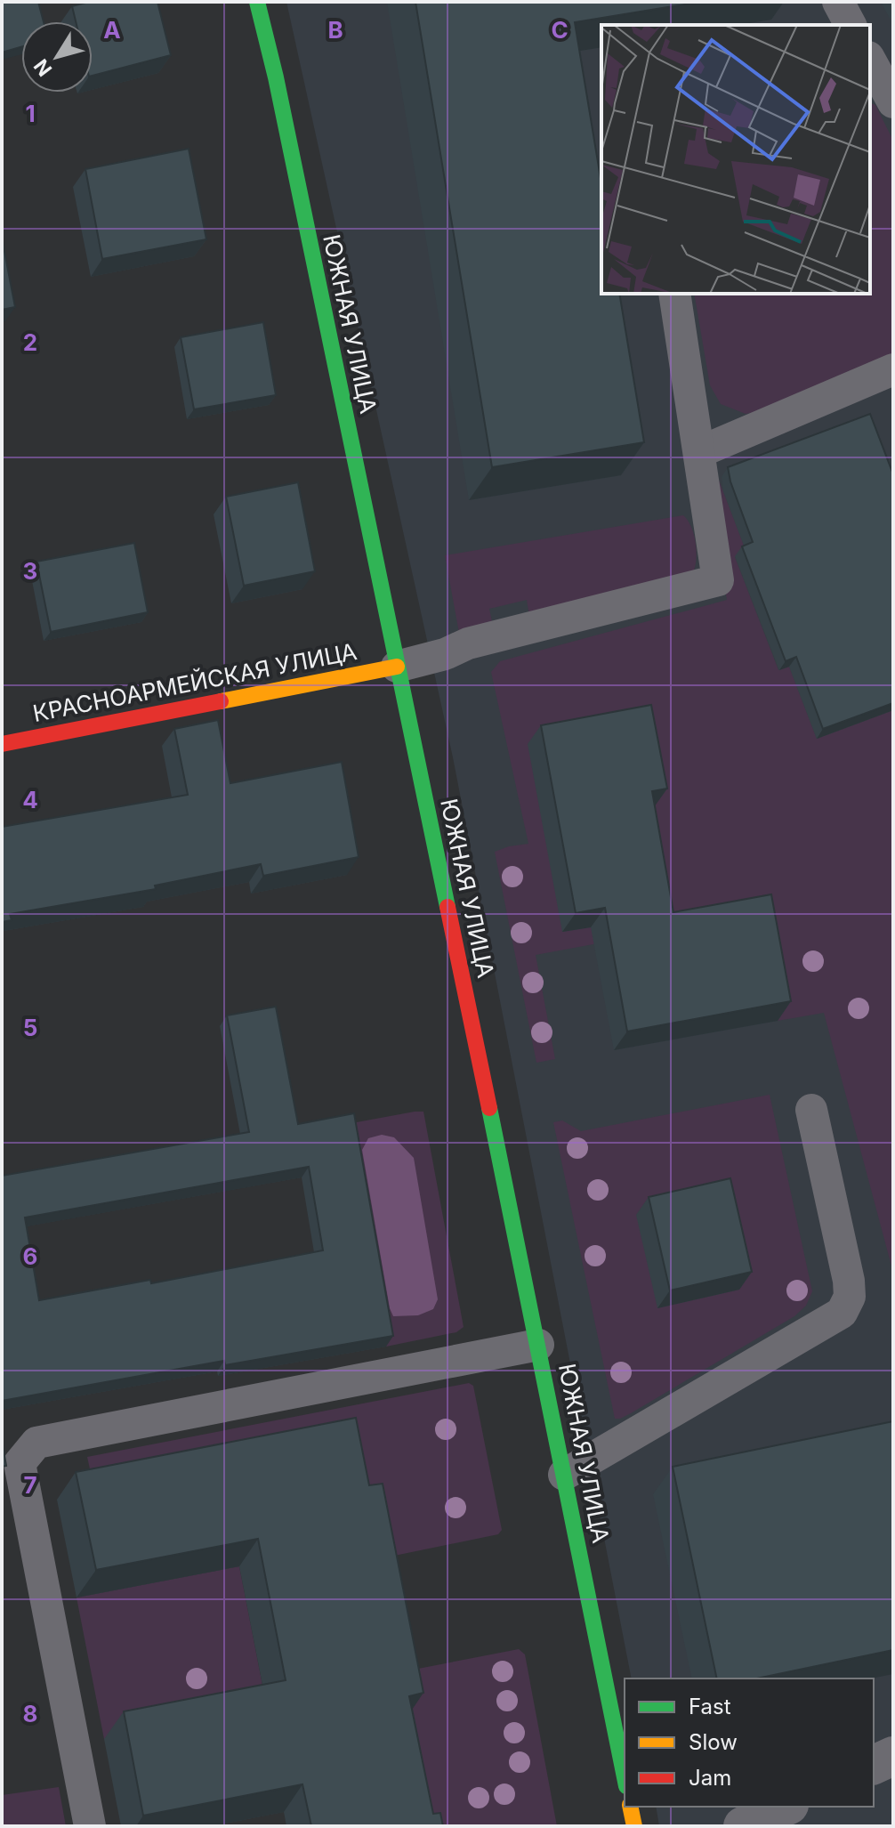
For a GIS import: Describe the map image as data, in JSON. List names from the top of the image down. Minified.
{"streets":{"street":["ЮЖНАЯ УЛИЦА","КРАСНОАРМЕЙСКАЯ УЛИЦА"]},"crossings":[["ЮЖНАЯ УЛИЦА","КРАСНОАРМЕЙСКАЯ УЛИЦА"]],"legend":["Fast","Slow","Jam"],"north":"bottom left","grid":{"columns":["A","B","C"],"rows":["1","2","3","4","5","6","7","8"]}}
